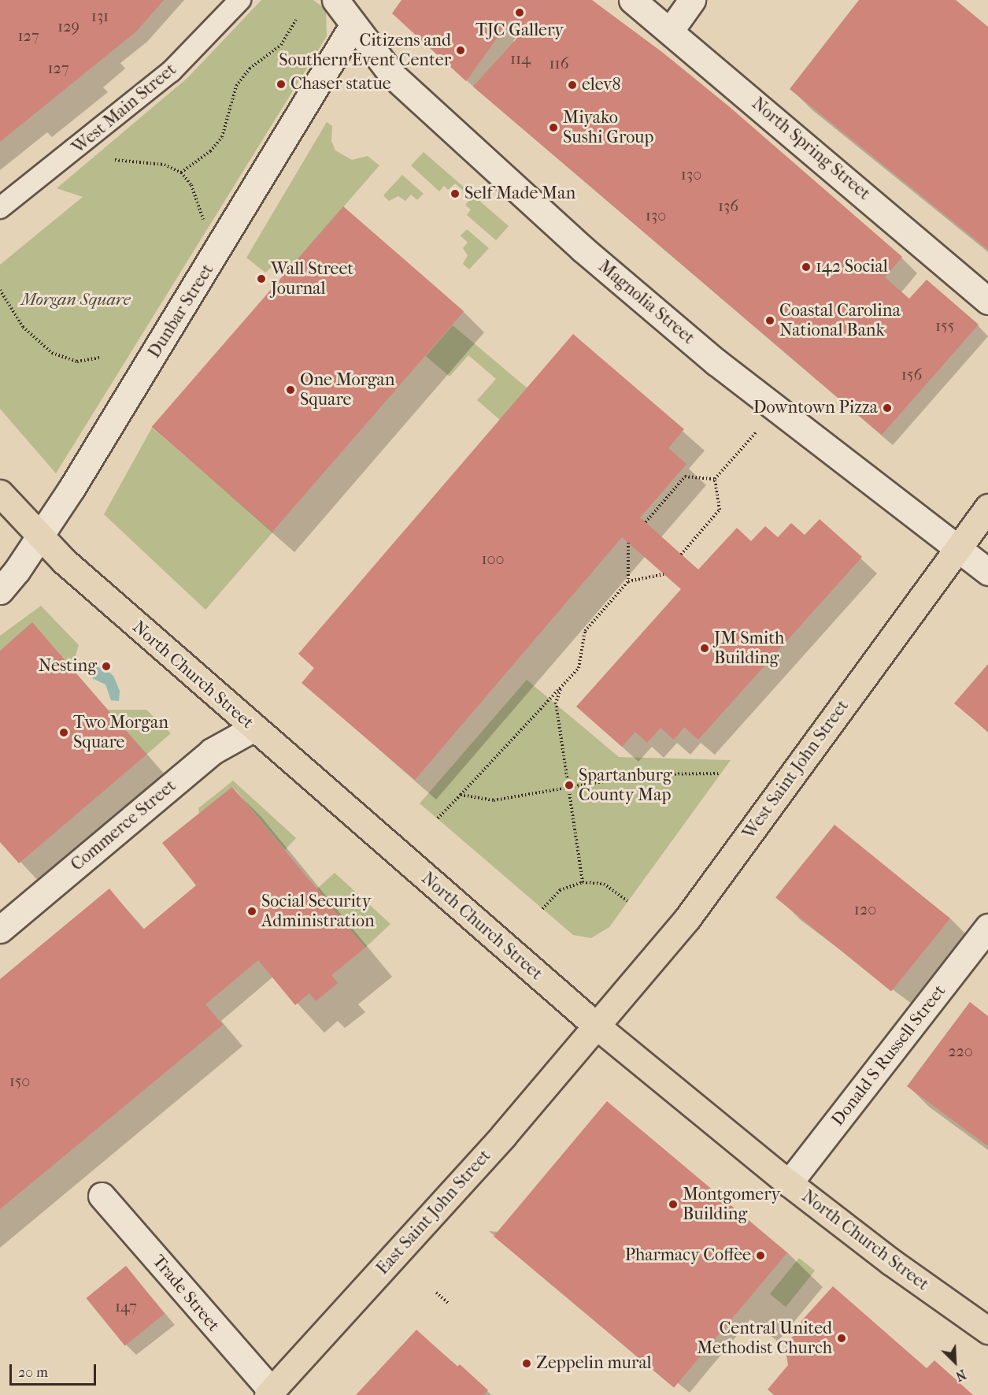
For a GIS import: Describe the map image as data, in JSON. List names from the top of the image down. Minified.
{"streets":{"main road":["North Church Street","West Saint John Street","East Saint John Street"],"street":["West Main Street","North Spring Street","Magnolia Street","Dunbar Street","Commerce Street","Donald S Russell Street","Trade Street"]},"crossings":[["Magnolia Street","Dunbar Street"],["Magnolia Street","West Saint John Street"],["Dunbar Street","North Church Street"],["North Church Street","West Saint John Street"],["North Church Street","Commerce Street"],["North Church Street","Donald S Russell Street"],["North Church Street","East Saint John Street"],["West Saint John Street","East Saint John Street"],["East Saint John Street","Trade Street"]],"parks":["Morgan Square"],"places":["TJC Gallery","Citizens and Southern Event Center","Chaser statue","elev8","Miyako Sushi Group","Self Made Man","142 Social","Wall Street Journal","Coastal Carolina National Bank","One Morgan Square","Downtown Pizza","JM Smith Building","Nesting","Two Morgan Square","Spartanburg County Map","Social Security Administration","Montgomery Building","Pharmacy Coffee","Central United Methodist Church","Zeppelin mural"],"house_numbers":["131","129","127","114","116","127","130","136","130","155","156","100","120","220","150","147"],"scale_bar":"20 m","north":"bottom right"}
